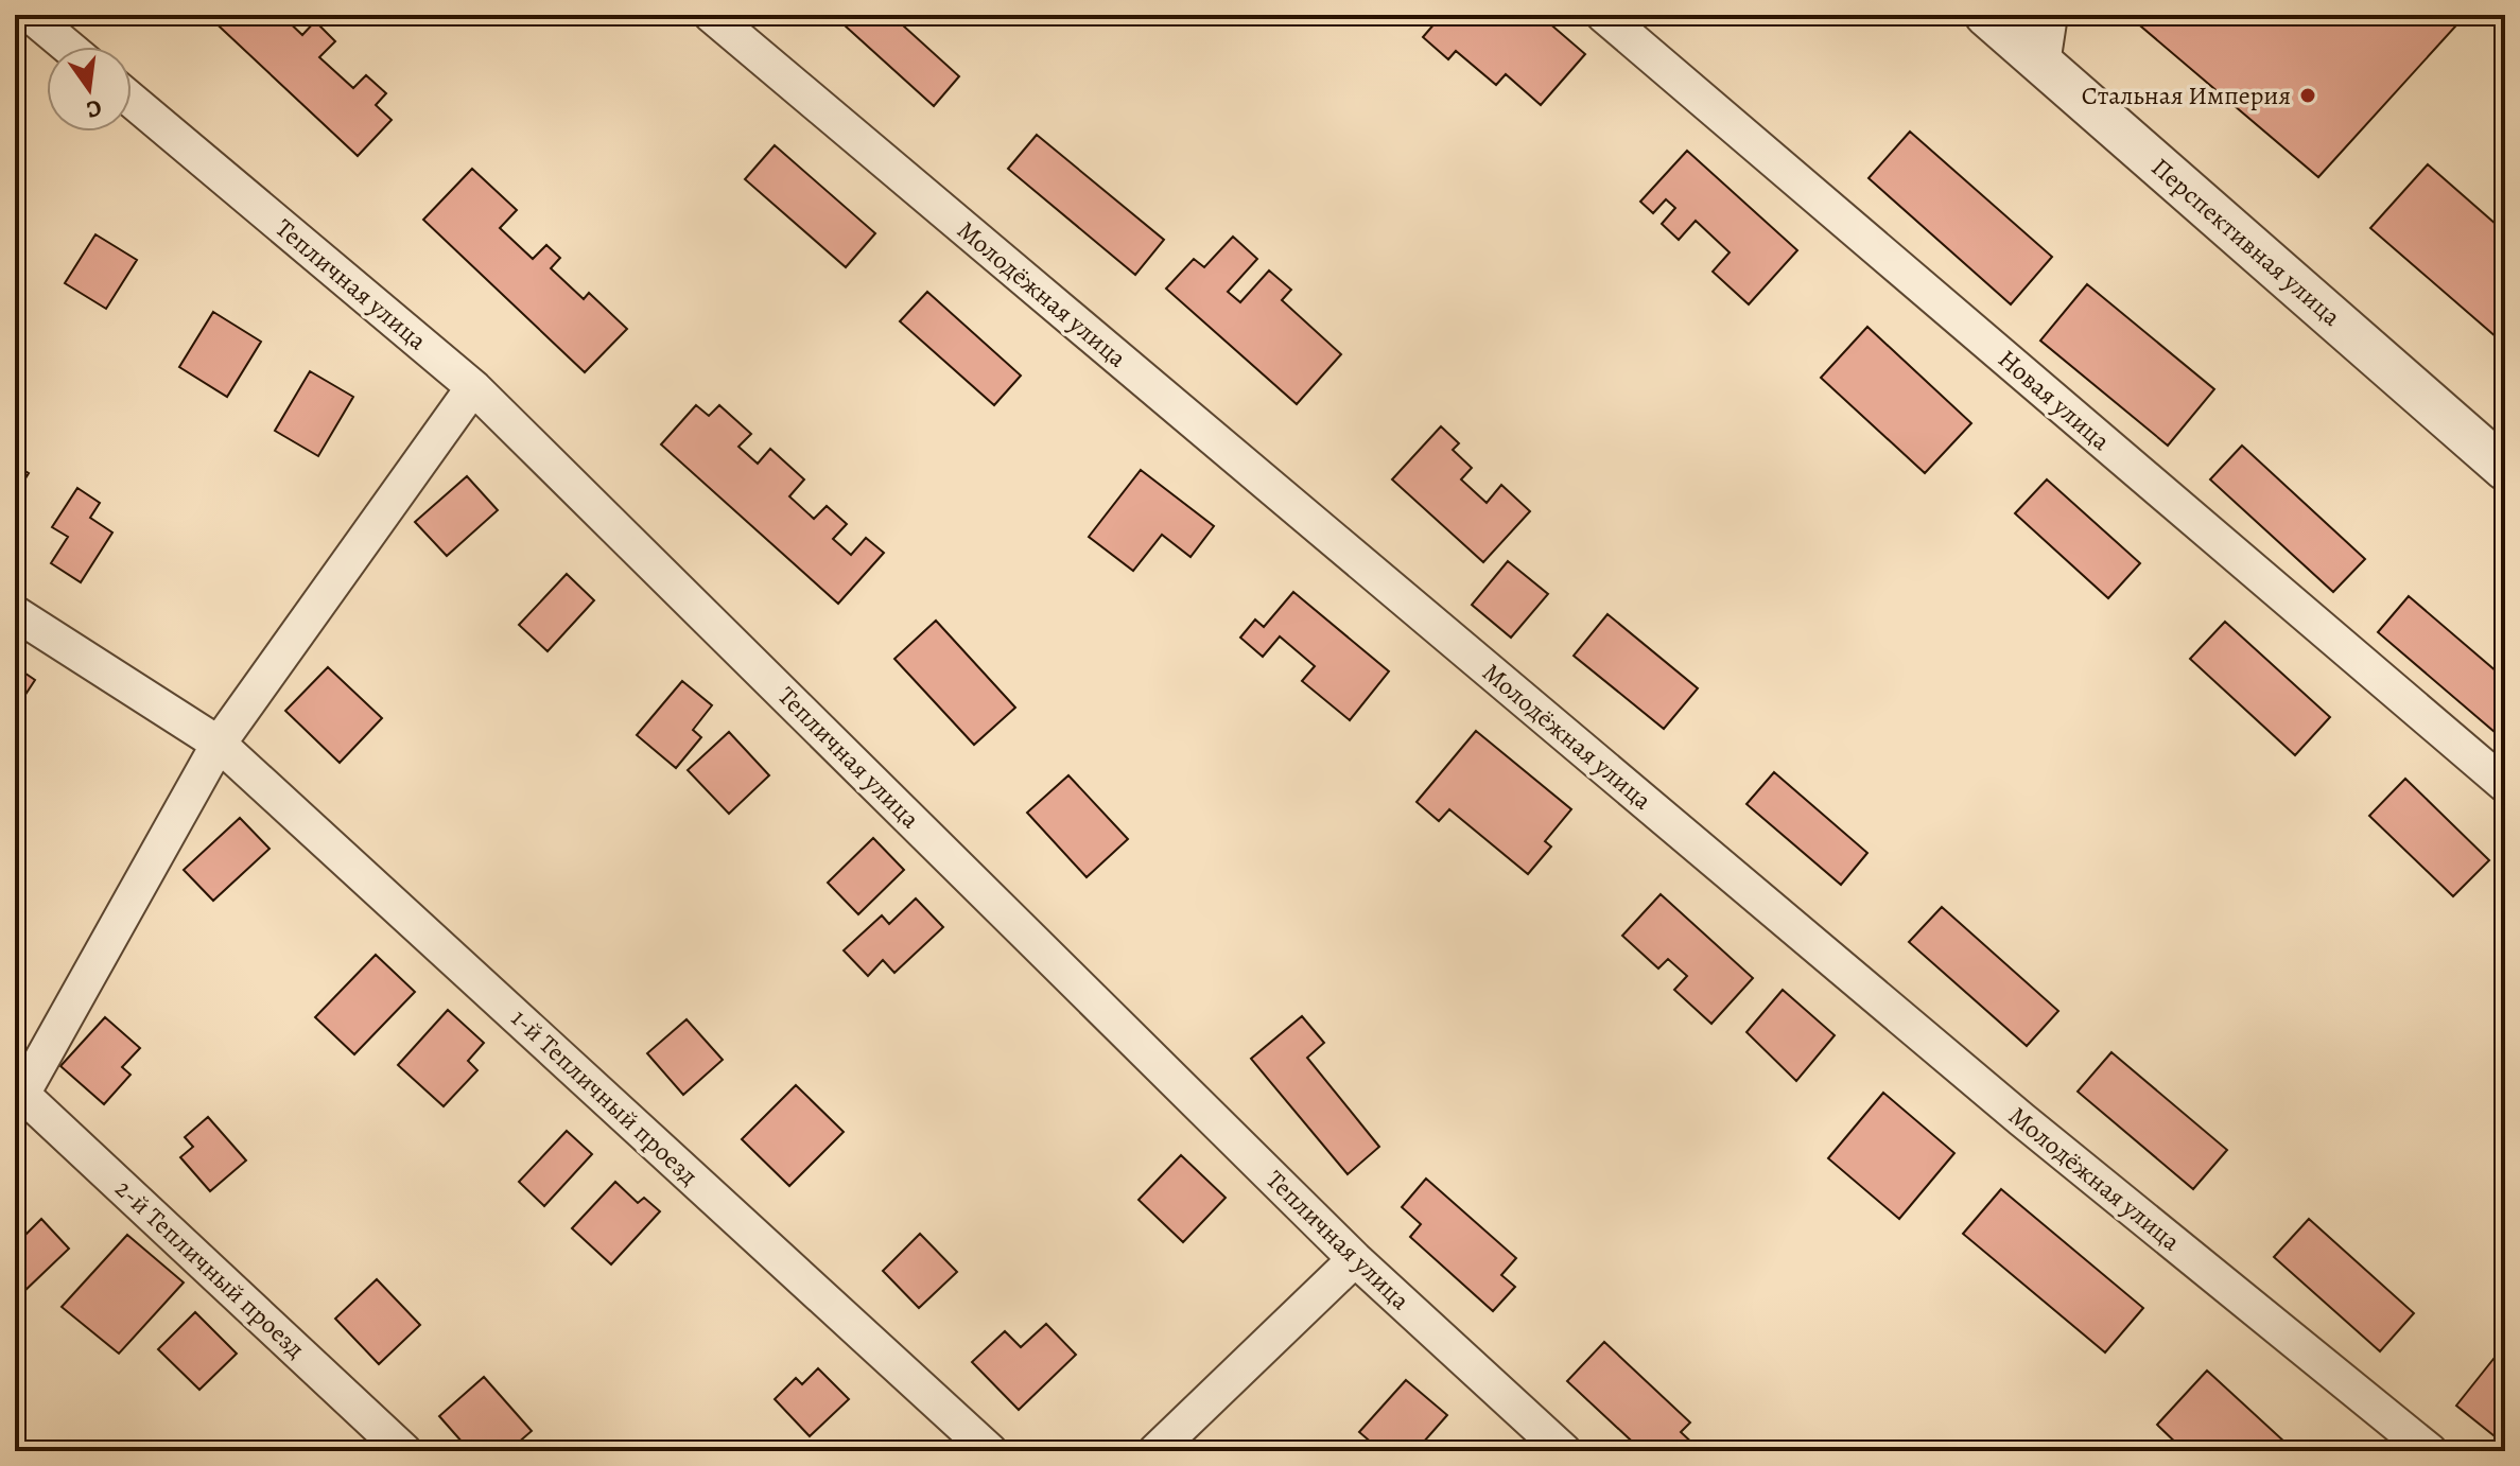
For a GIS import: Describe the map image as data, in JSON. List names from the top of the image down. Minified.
{"streets":{"street":["Перспективная улица","Тепличная улица","Молодёжная улица","Новая улица","1-й Тепличный проезд","2-й Тепличный проезд"]},"places":["Стальная Империя"],"north":"bottom"}
